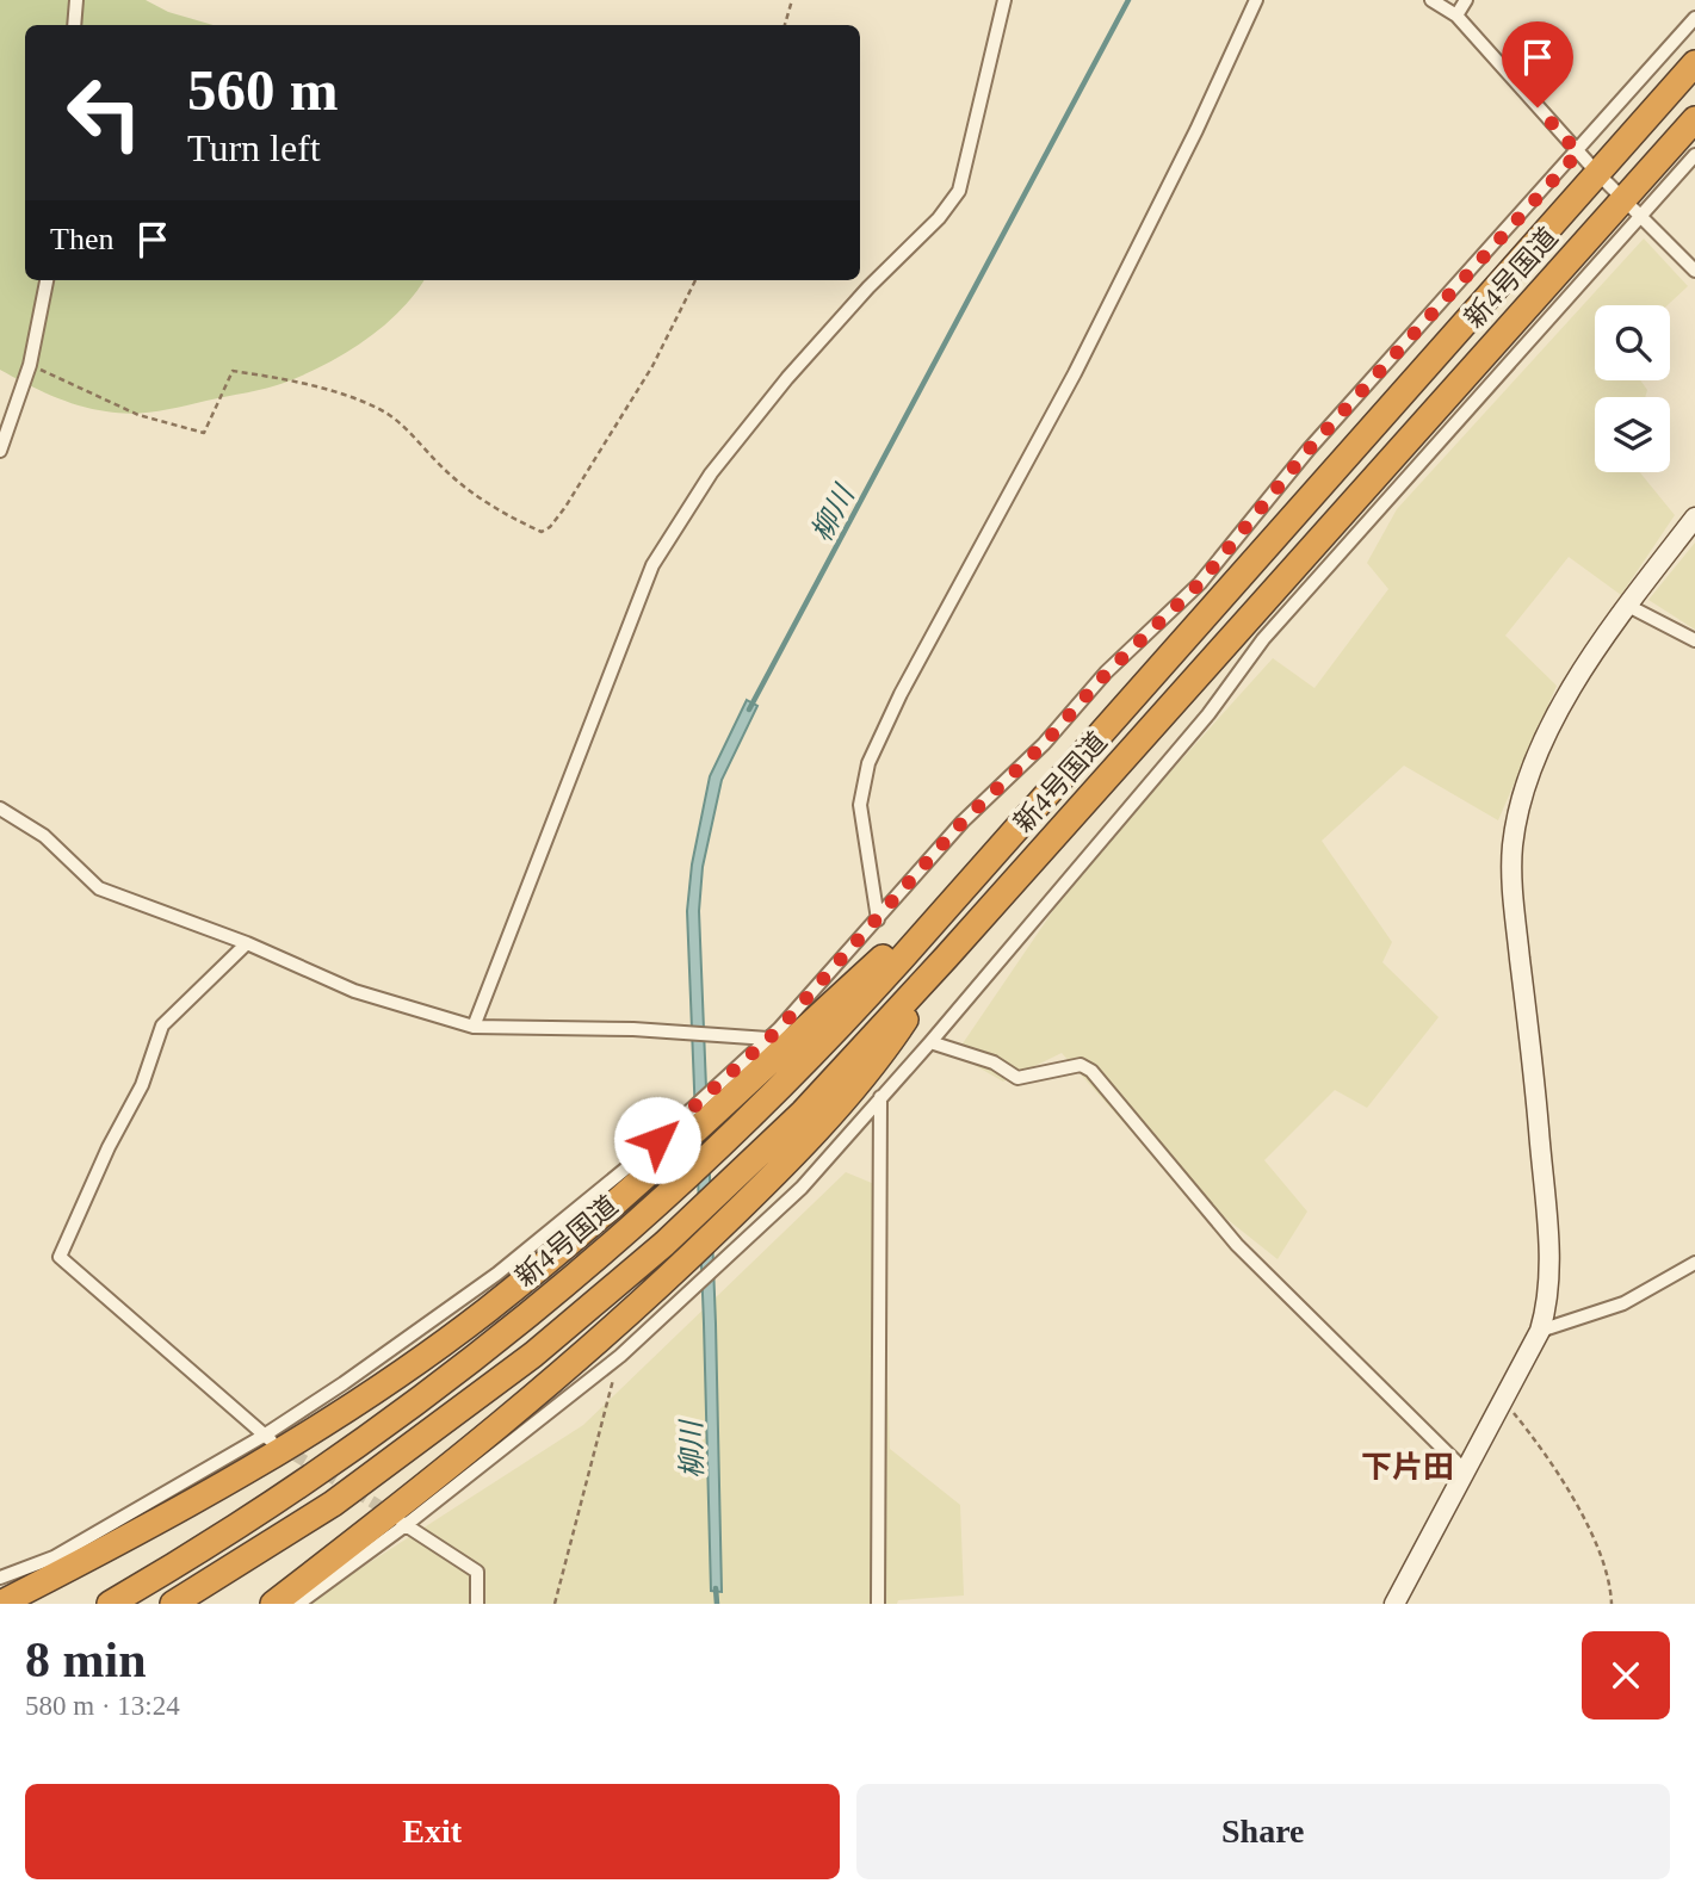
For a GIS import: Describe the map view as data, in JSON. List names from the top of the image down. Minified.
{"streets":{"highway":["新4号国道"]},"districts":["下片田"],"water":["柳川"],"page":{"turn":["560 m","Turn left"],"then":"Then","heading":["8 min","580 m · 13:24"],"buttons":["Exit","Share"]}}
